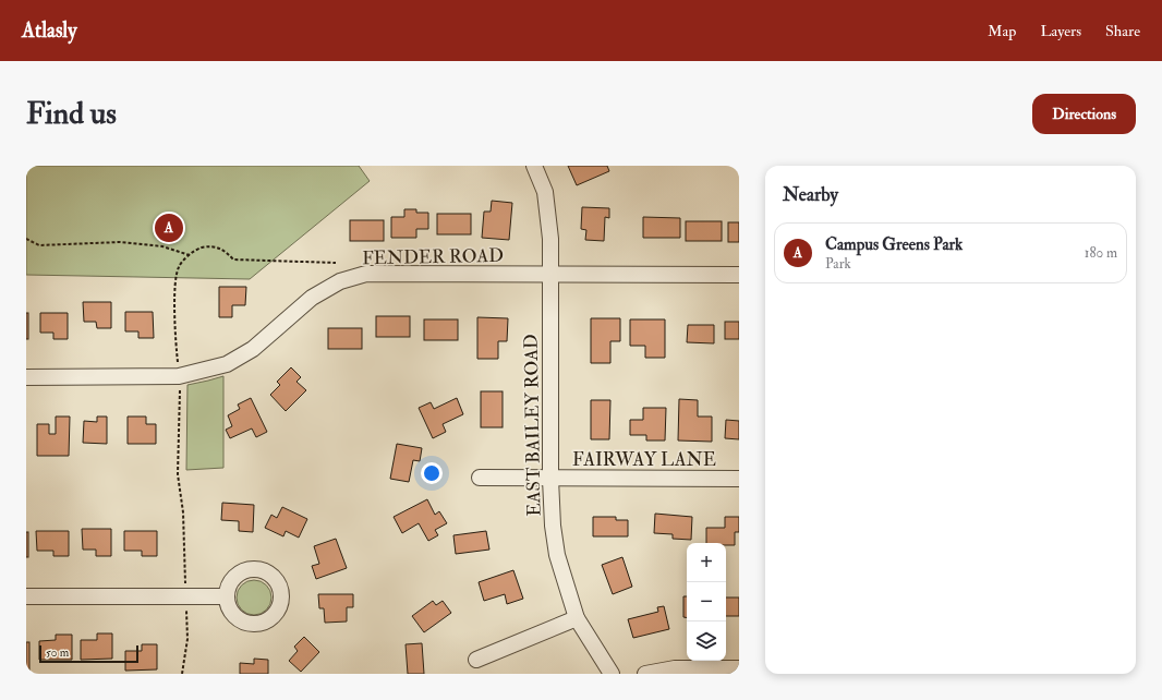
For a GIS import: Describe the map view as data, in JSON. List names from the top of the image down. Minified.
{"streets":{"street":["FENDER ROAD","EAST BAILEY ROAD","FAIRWAY LANE"]},"crossings":[["FENDER ROAD","EAST BAILEY ROAD"],["EAST BAILEY ROAD","FAIRWAY LANE"]],"scale_bar":"50 m","page":{"header":"Atlasly","nav":["Map","Layers","Share"],"buttons":"Directions","title":"Find us","heading":"Nearby","pins":"A","list":[{"mark":"A","name":"Campus Greens Park","note":"Park","value":"180 m"}],"map_buttons":["+","−"],"scale":"50 m"}}
